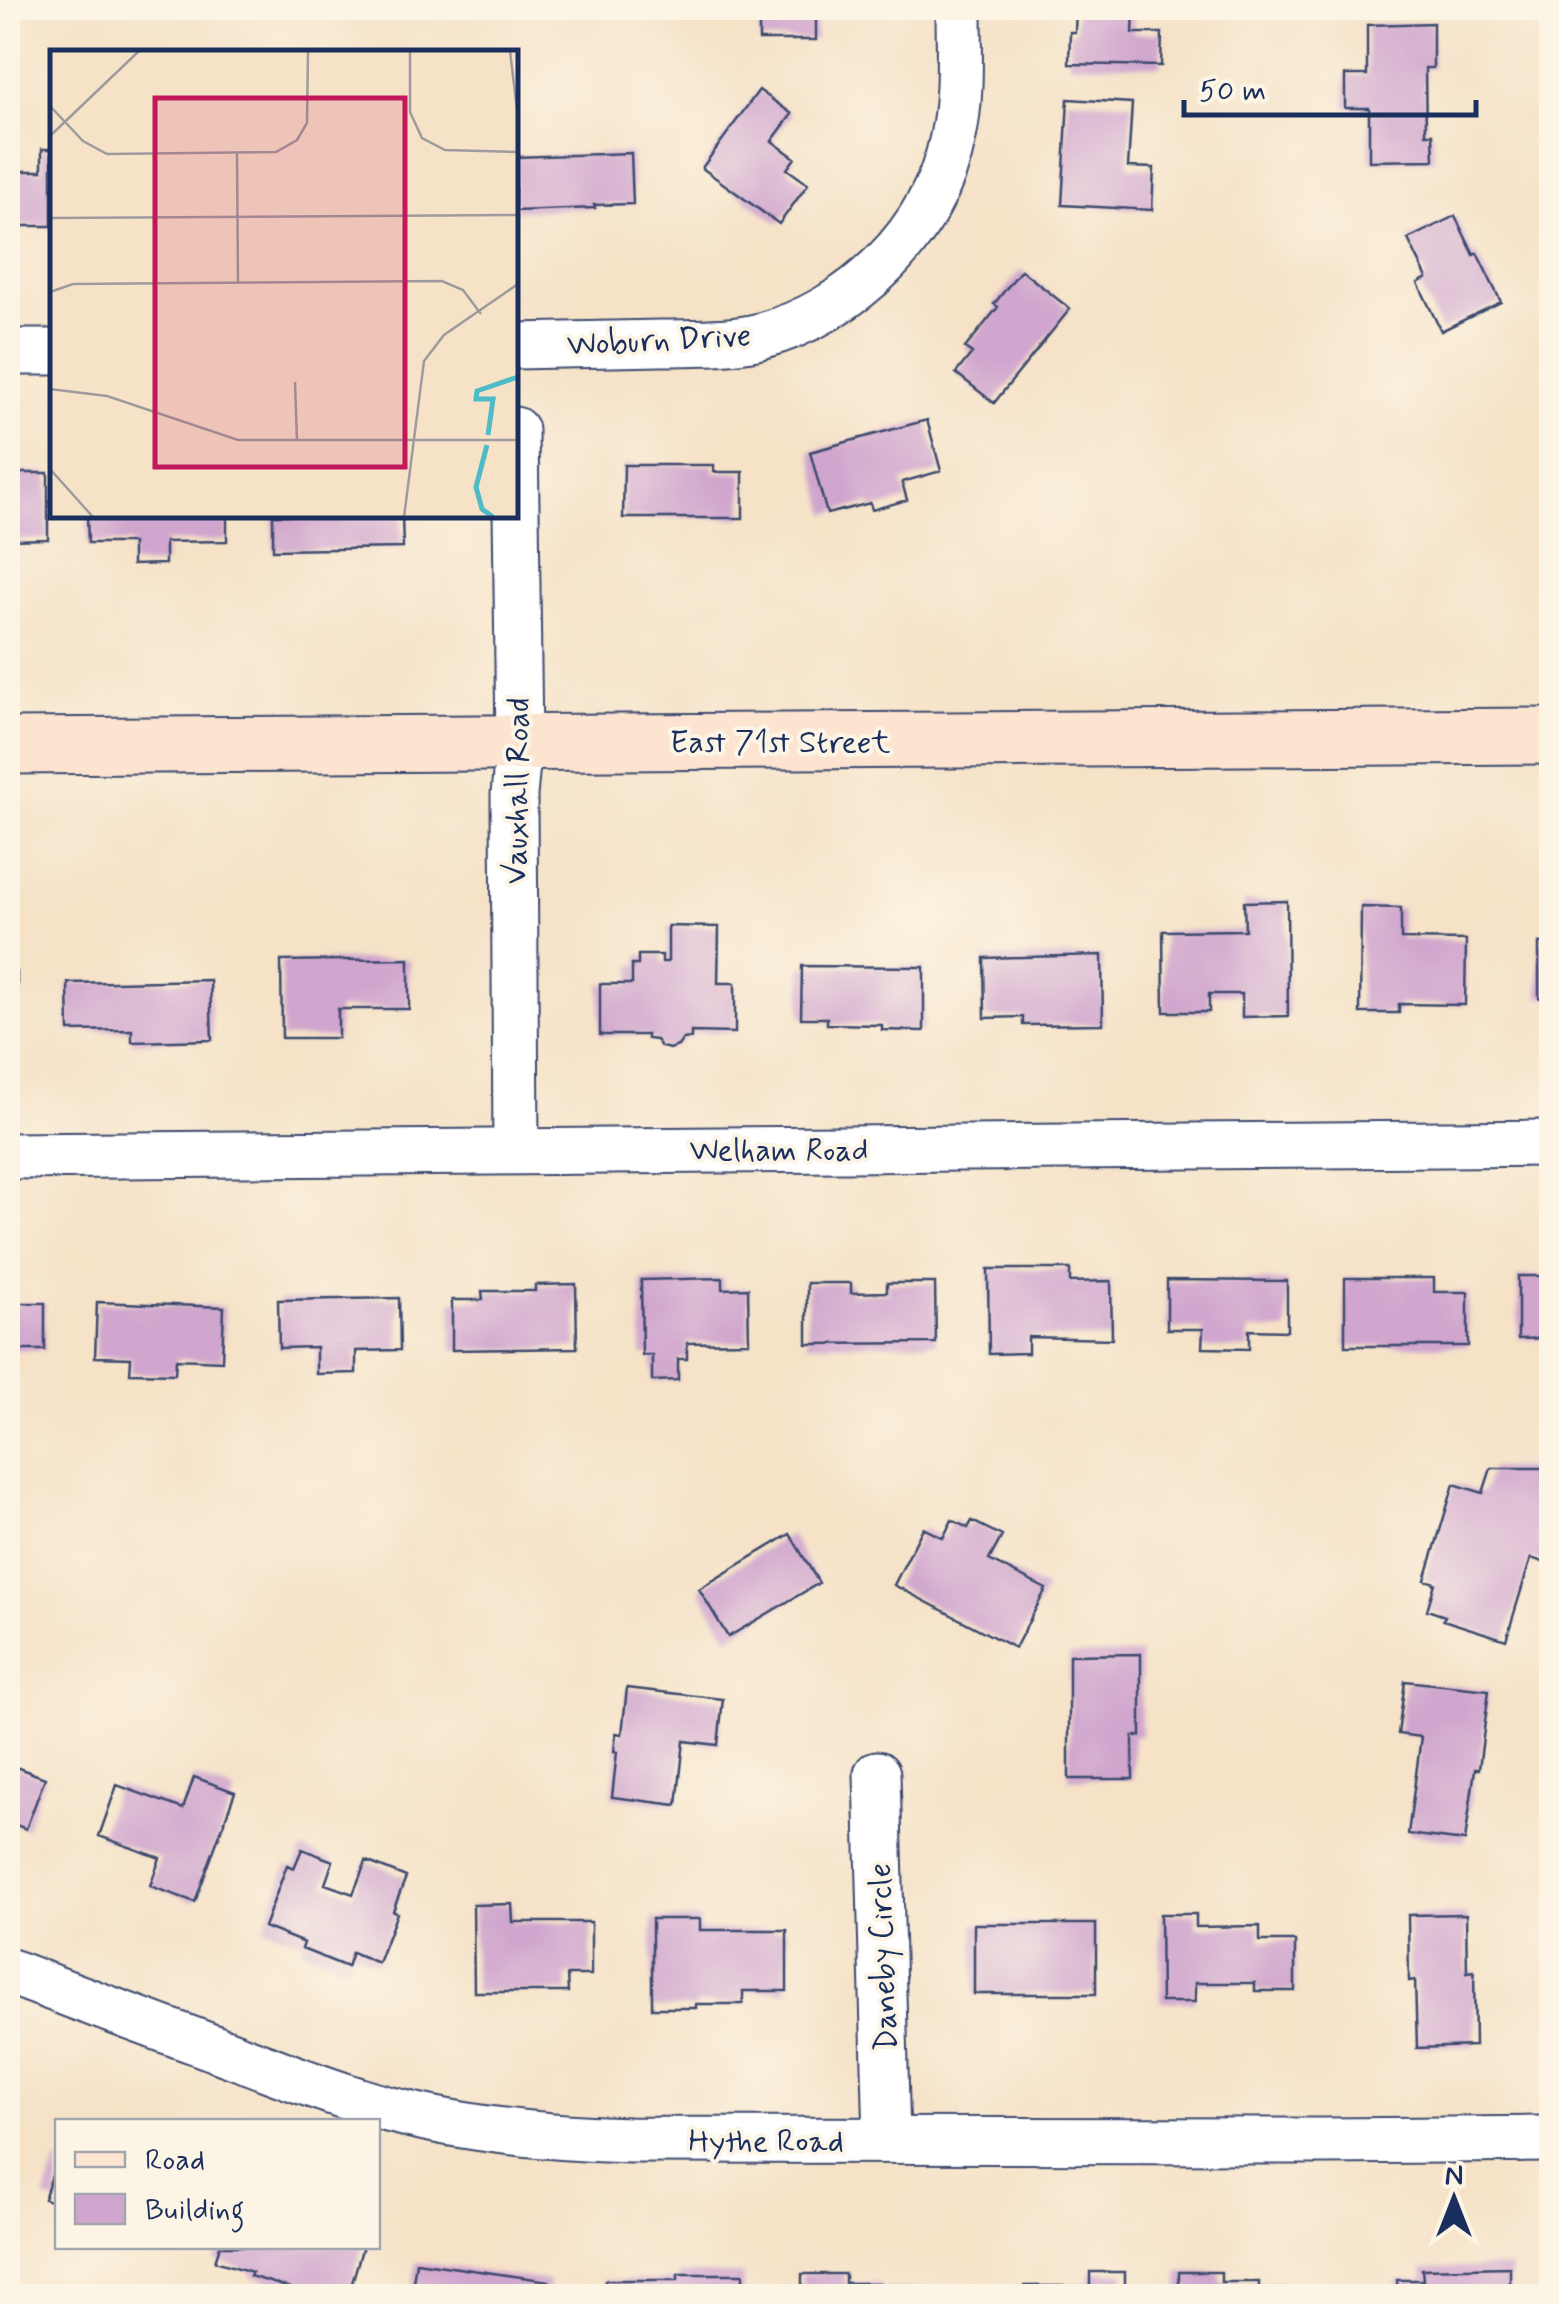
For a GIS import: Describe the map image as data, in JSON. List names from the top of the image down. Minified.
{"streets":{"main road":["East 71st Street"],"street":["Woburn Drive","Vauxhall Road","Welham Road","Daneby Circle","Hythe Road"]},"crossings":[["East 71st Street","Vauxhall Road"],["Vauxhall Road","Welham Road"],["Daneby Circle","Hythe Road"]],"legend":["Road","Building"],"scale_bar":"50 m","north":"top"}
